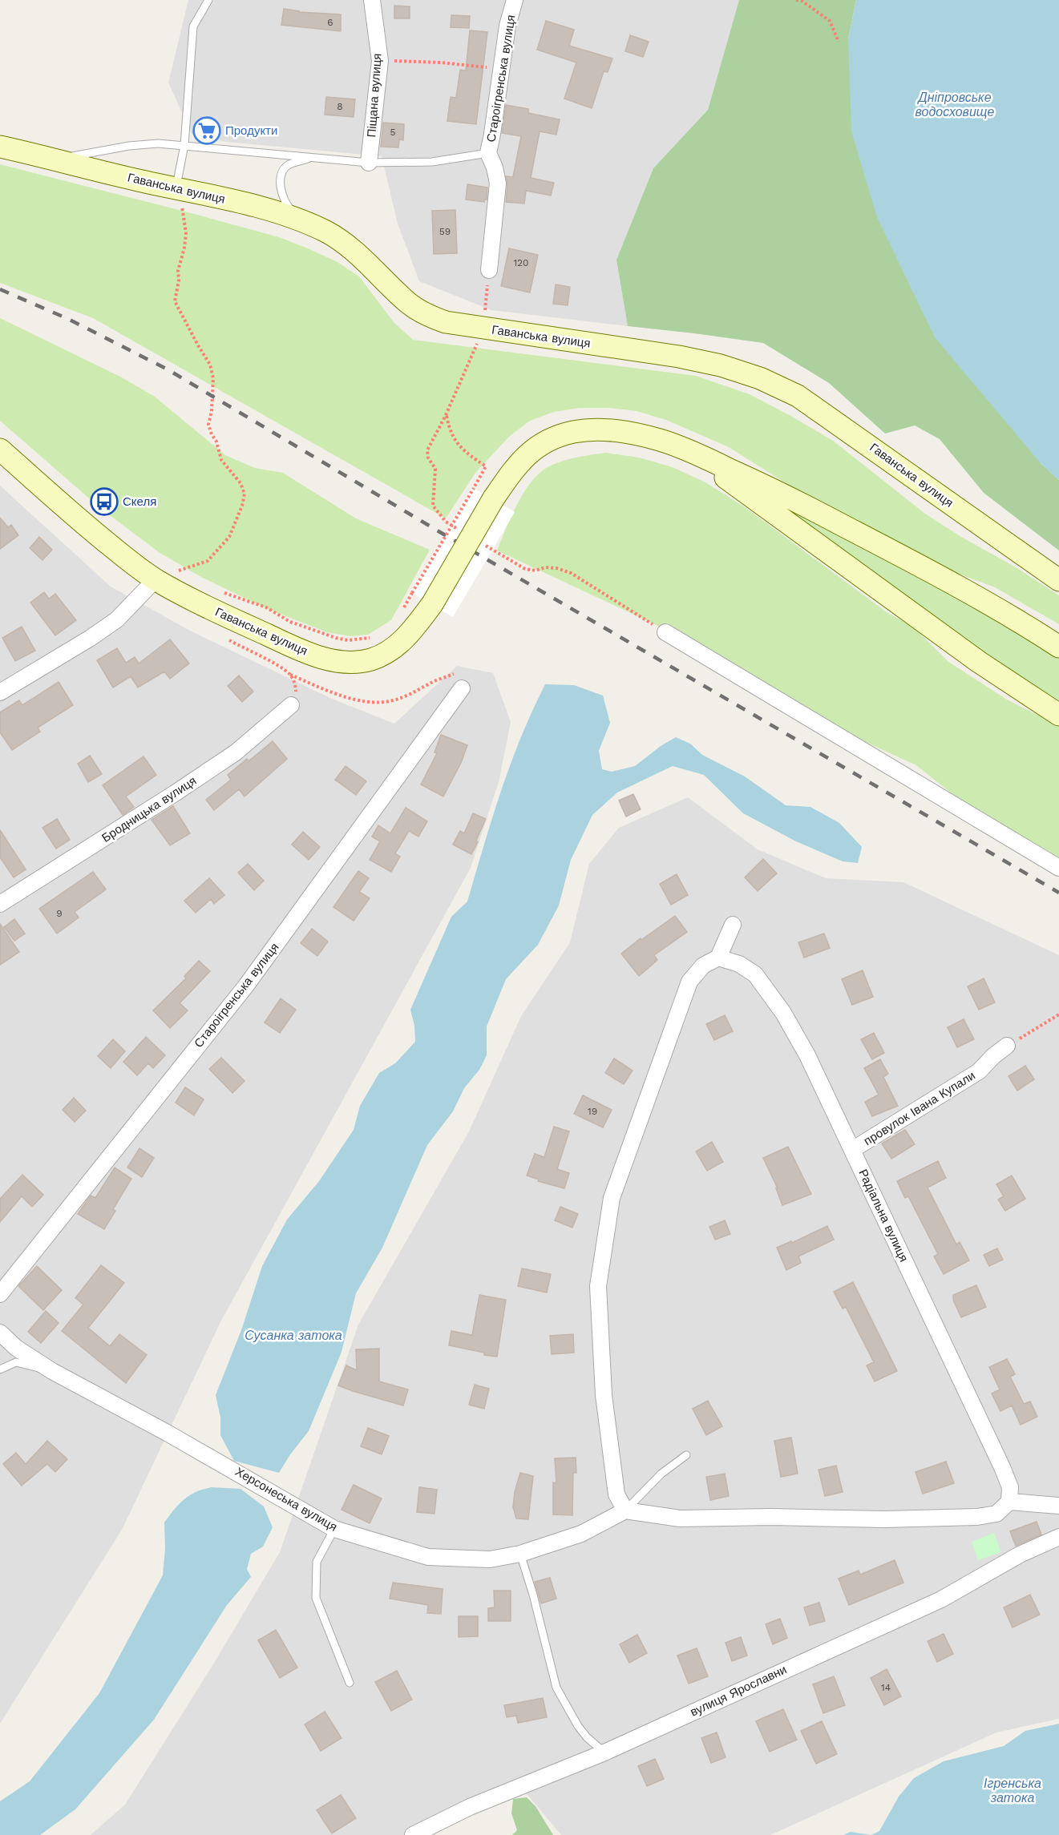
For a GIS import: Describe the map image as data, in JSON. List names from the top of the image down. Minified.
{"streets":{"street":["Староігренська вулиця","Піщана вулиця","Гаванська вулиця","Бродницька вулиця","провулок Івана Купали","Радіальна вулиця","Херсонеська вулиця","вулиця Ярославни"]},"crossings":[["провулок Івана Купали","Радіальна вулиця"]],"water":["Дніпровське водосховище","Сусанка затока","Ігренська затока"],"places":{"supermarket":["Продукти"],"bus stop":["Скеля"]},"house_numbers":["6","8","5","59","120","9","19","14"]}
